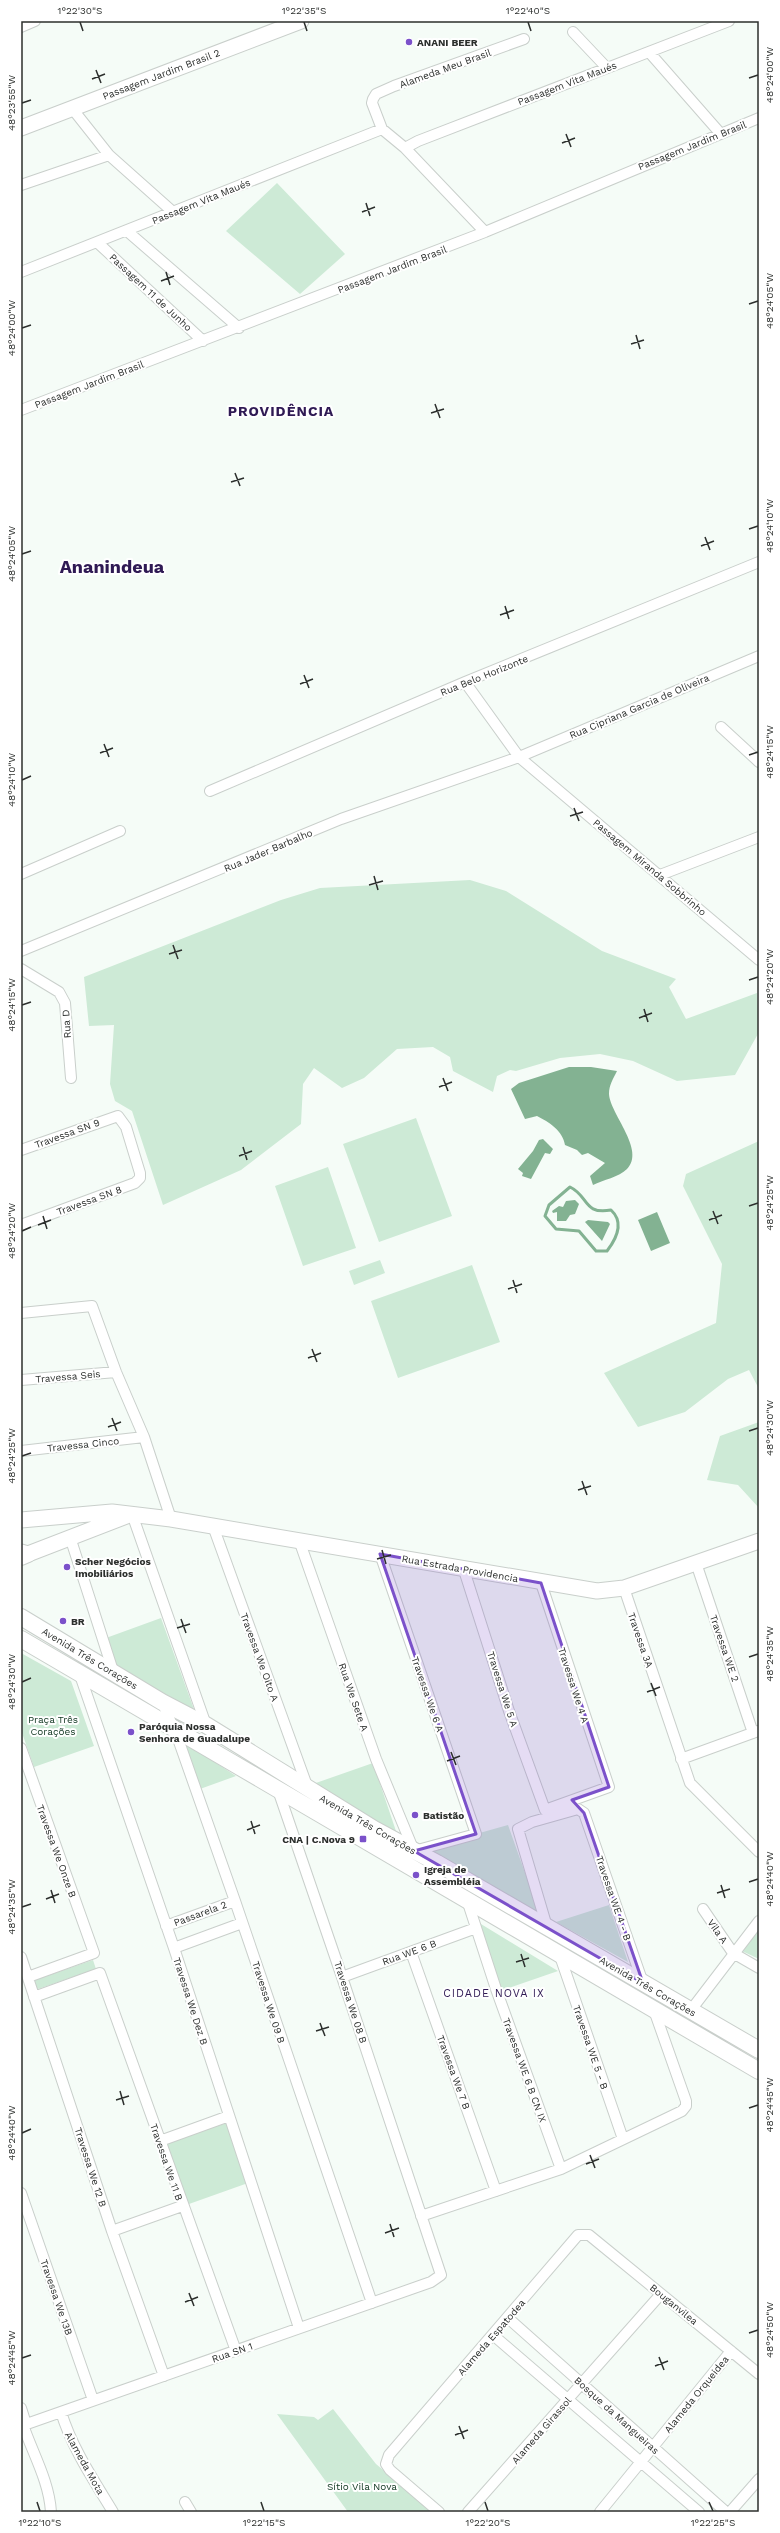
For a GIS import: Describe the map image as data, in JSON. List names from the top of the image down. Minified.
{"streets":{"main road":["Passagem Jardim Brasil 2","Rua Estrada Providencia","Avenida Três Corações"],"street":["Alameda Meu Brasil","Passagem Vita Maués","Passagem Jardim Brasil","Passagem 11 de Junho","Rua Belo Horizonte","Rua Cipriana Garcia de Oliveira","Rua Jader Barbalho","Passagem Miranda Sobbrinho","Rua D","Travessa SN 9","Travessa SN 8","Travessa Seis","Travessa Cinco","Travessa 3A","Travessa WE 2","Travessa We Oito A","Travessa We 4 A","Travessa We 5 A","Travessa We 6 A","Rua We Sete A","Travessa We Onze B","Travessa WE 4 - B","Passarela 2","Vila A","Rua WE 6 B","Travessa We Dez B","Travessa We 09 B","Travessa We 08 B","Travessa WE 5 - B","Travessa WE 6 B CN IX","Travessa We 7 B","Travessa We 11 B","Travessa We 12 B","Travessa We 13B","Bouganvilea","Alameda Espatodea","Rua SN 1","Alameda Orqueidea","Bosque da Mangueiras","Alameda Girassol","Alameda Mota"]},"crossings":[["Alameda Meu Brasil","Passagem Vita Maués"],["Passagem Vita Maués","Passagem 11 de Junho"],["Passagem Jardim Brasil","Passagem 11 de Junho"],["Rua Belo Horizonte","Passagem Miranda Sobbrinho"],["Rua Cipriana Garcia de Oliveira","Rua Jader Barbalho"],["Rua Cipriana Garcia de Oliveira","Passagem Miranda Sobbrinho"],["Rua Jader Barbalho","Passagem Miranda Sobbrinho"],["Travessa SN 9","Travessa SN 8"],["Rua Estrada Providencia","Travessa 3A"],["Rua Estrada Providencia","Travessa WE 2"],["Rua Estrada Providencia","Travessa We Oito A"],["Rua Estrada Providencia","Travessa We 4 A"],["Rua Estrada Providencia","Travessa We 5 A"],["Rua Estrada Providencia","Travessa We 6 A"],["Rua Estrada Providencia","Rua We Sete A"],["Travessa We Oito A","Avenida Três Corações"],["Avenida Três Corações","Travessa We 6 A"],["Avenida Três Corações","Rua We Sete A"],["Avenida Três Corações","Travessa WE 4 - B"],["Avenida Três Corações","Travessa We Dez B"],["Avenida Três Corações","Travessa We 09 B"],["Avenida Três Corações","Travessa We 08 B"],["Avenida Três Corações","Travessa WE 5 - B"],["Avenida Três Corações","Travessa WE 6 B CN IX"],["Travessa We 4 A","Travessa We 5 A"],["Travessa We 4 A","Travessa WE 4 - B"],["Travessa We 5 A","Travessa WE 4 - B"],["Travessa We 6 A","Rua We Sete A"],["Travessa We Onze B","Travessa We 12 B"],["Passarela 2","Travessa We Dez B"],["Passarela 2","Travessa We 09 B"],["Rua WE 6 B","Travessa We 08 B"],["Rua WE 6 B","Travessa WE 6 B CN IX"],["Rua WE 6 B","Travessa We 7 B"],["Travessa We Dez B","Rua SN 1"],["Travessa We 09 B","Rua SN 1"],["Travessa We 08 B","Rua SN 1"],["Travessa We 11 B","Travessa We 12 B"],["Travessa We 11 B","Rua SN 1"],["Travessa We 12 B","Rua SN 1"],["Travessa We 13B","Rua SN 1"],["Bouganvilea","Alameda Espatodea"],["Bouganvilea","Alameda Orqueidea"],["Bouganvilea","Alameda Girassol"],["Alameda Espatodea","Bosque da Mangueiras"],["Rua SN 1","Alameda Mota"],["Alameda Orqueidea","Bosque da Mangueiras"],["Bosque da Mangueiras","Alameda Girassol"]],"districts":["PROVIDÊNCIA","Ananindeua","CIDADE NOVA IX"],"parks":["Praça Três Corações","Sítio Vila Nova"],"places":{"other":["ANANI BEER","Scher Negócios Imobiliários","BR","Paróquia Nossa Senhora de Guadalupe","Batistão","Igreja de Assembléia"],"transit":["CNA | C.Nova 9"]},"coordinates":["1°22'30\"S","1°22'35\"S","1°22'40\"S","48°24'00\"W","48°23'55\"W","48°24'05\"W","48°24'10\"W","48°24'15\"W","48°24'20\"W","48°24'25\"W","48°24'30\"W","48°24'35\"W","48°24'40\"W","48°24'45\"W","48°24'50\"W","1°22'10\"S","1°22'15\"S","1°22'20\"S","1°22'25\"S"]}
